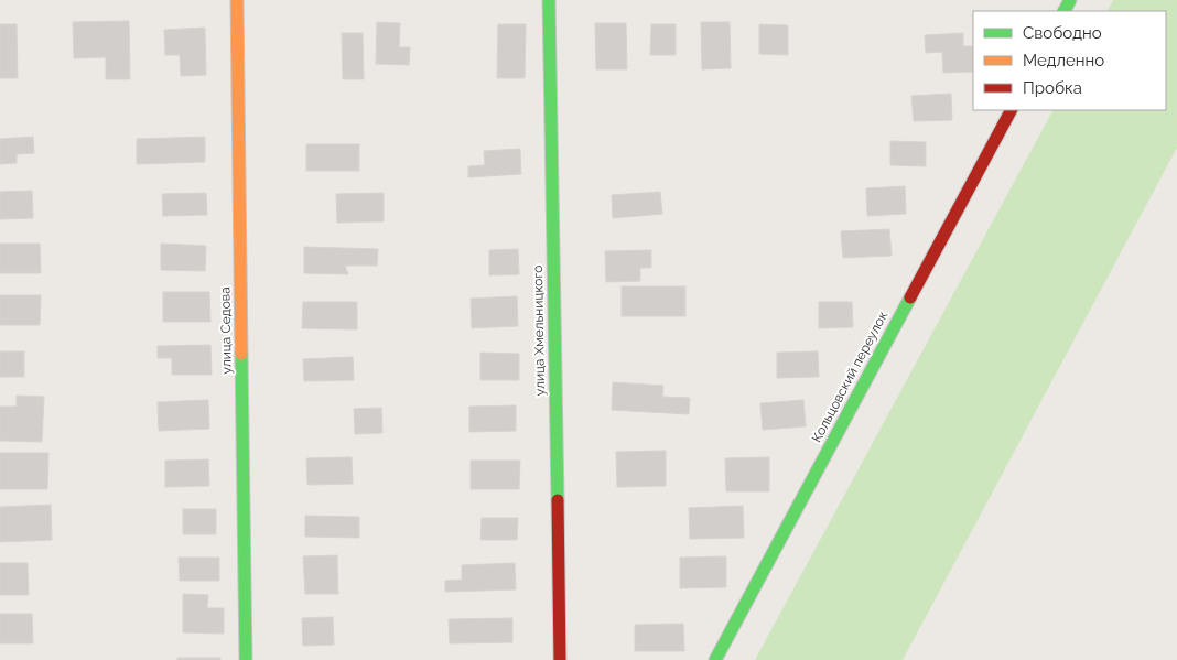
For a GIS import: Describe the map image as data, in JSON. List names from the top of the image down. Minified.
{"streets":{"street":["улица Седова","улица Хмельницкого","Кольцовский переулок"]},"legend":["Свободно","Медленно","Пробка"]}
